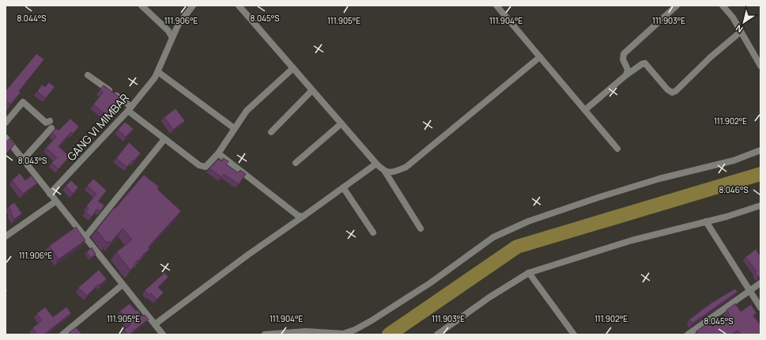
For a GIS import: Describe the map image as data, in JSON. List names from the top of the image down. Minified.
{"streets":{"street":["GANG VI MIMBAR"]},"north":"bottom left","coordinates":["8.044°S","8.045°S","111.906°E","111.905°E","111.904°E","111.903°E","111.902°E","8.043°S","8.046°S"]}
